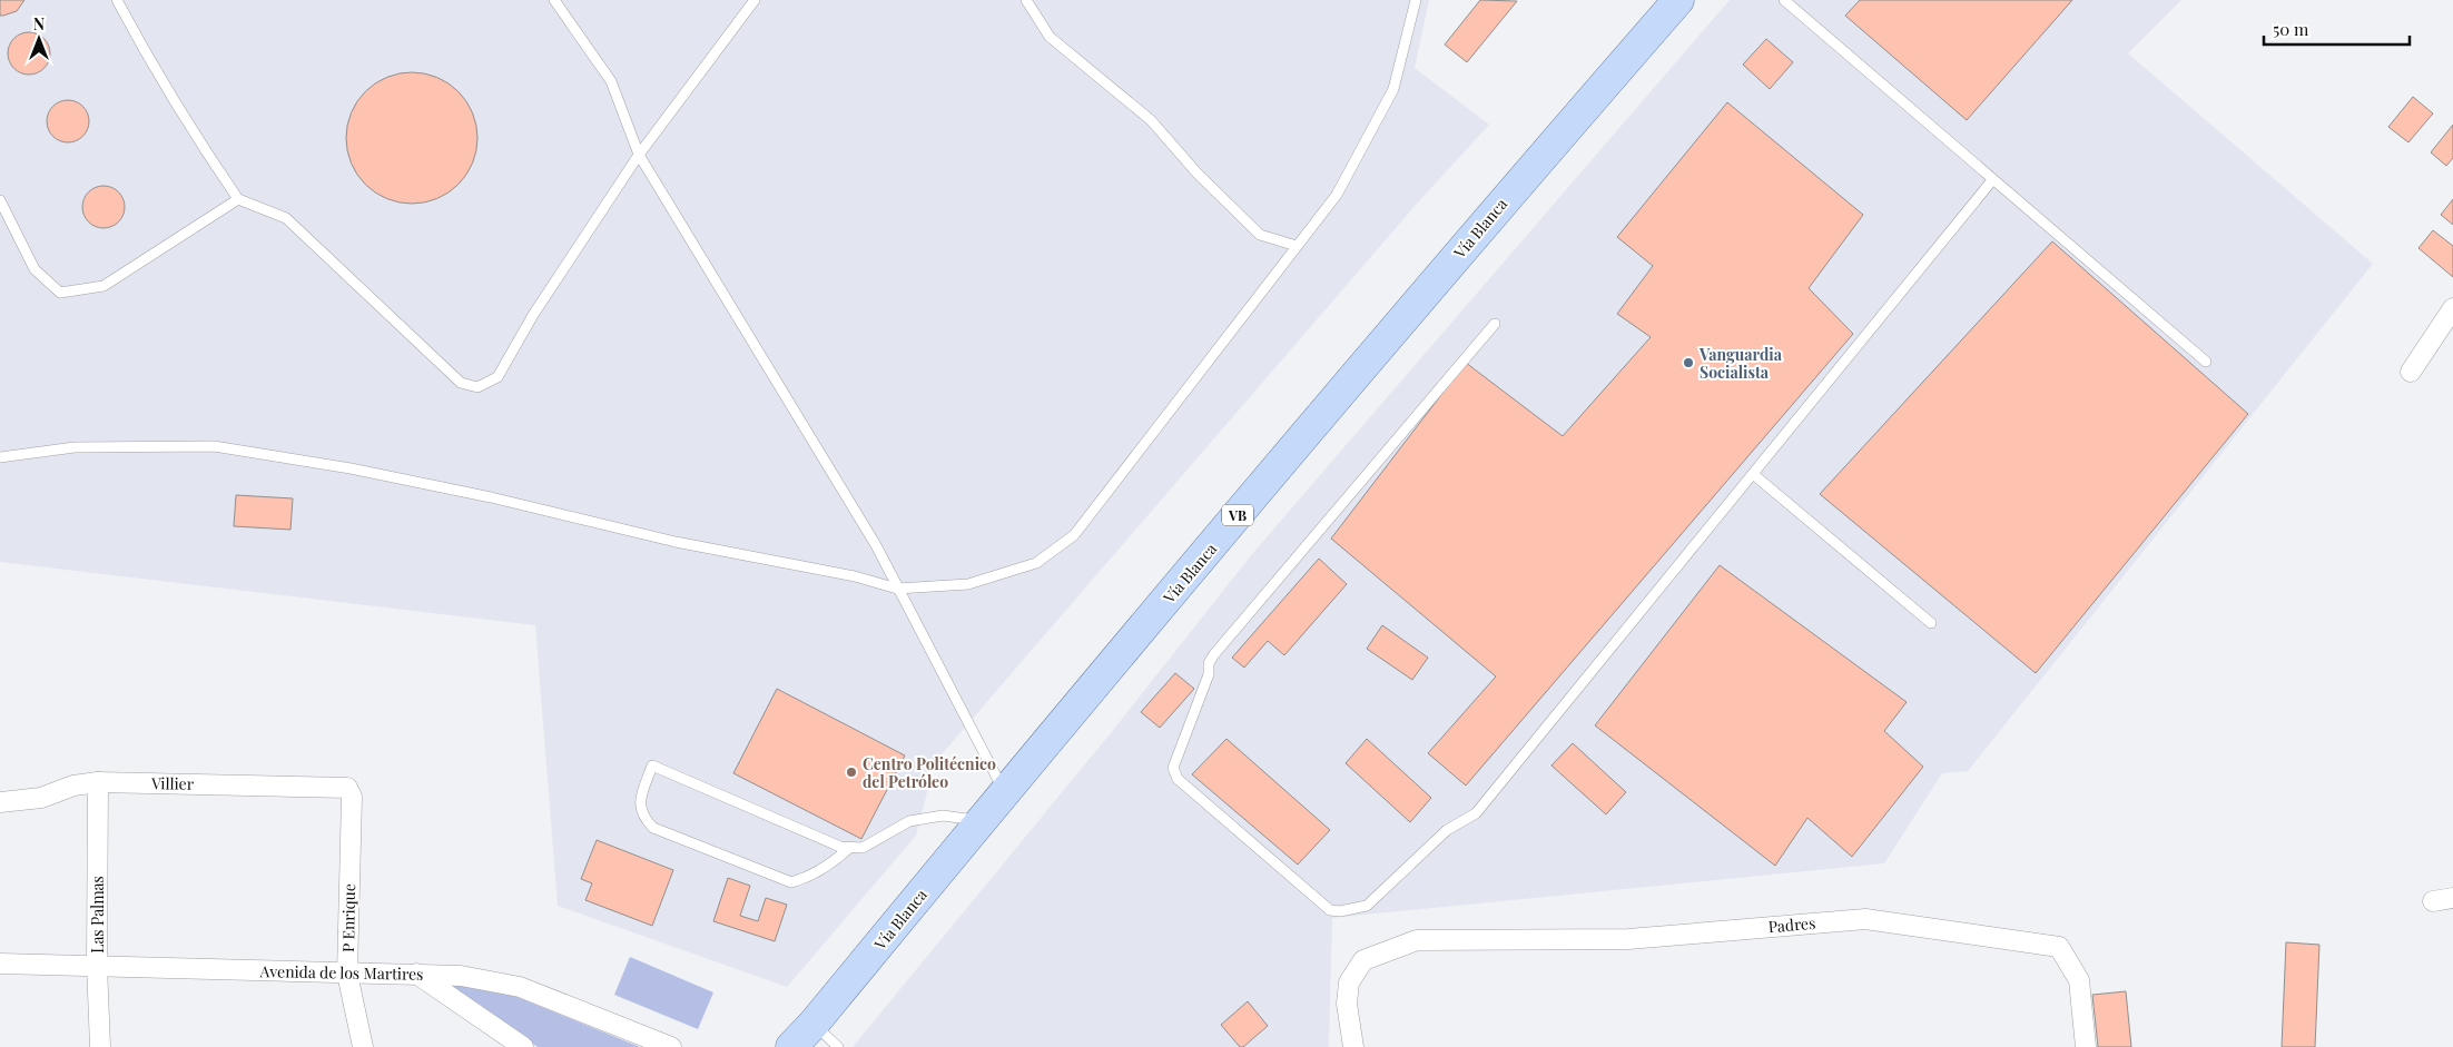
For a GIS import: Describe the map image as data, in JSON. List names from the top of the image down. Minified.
{"streets":{"main road":["Vía Blanca","VB"],"street":["Villier","Las Palmas","P Enrique","Padres","Avenida de los Martires"]},"crossings":[["Villier","Las Palmas"],["Villier","P Enrique"],["Las Palmas","Avenida de los Martires"],["P Enrique","Avenida de los Martires"]],"places":["Vanguardia Socialista","Centro Politécnico del Petróleo"],"scale_bar":"50 m","north":"top"}
